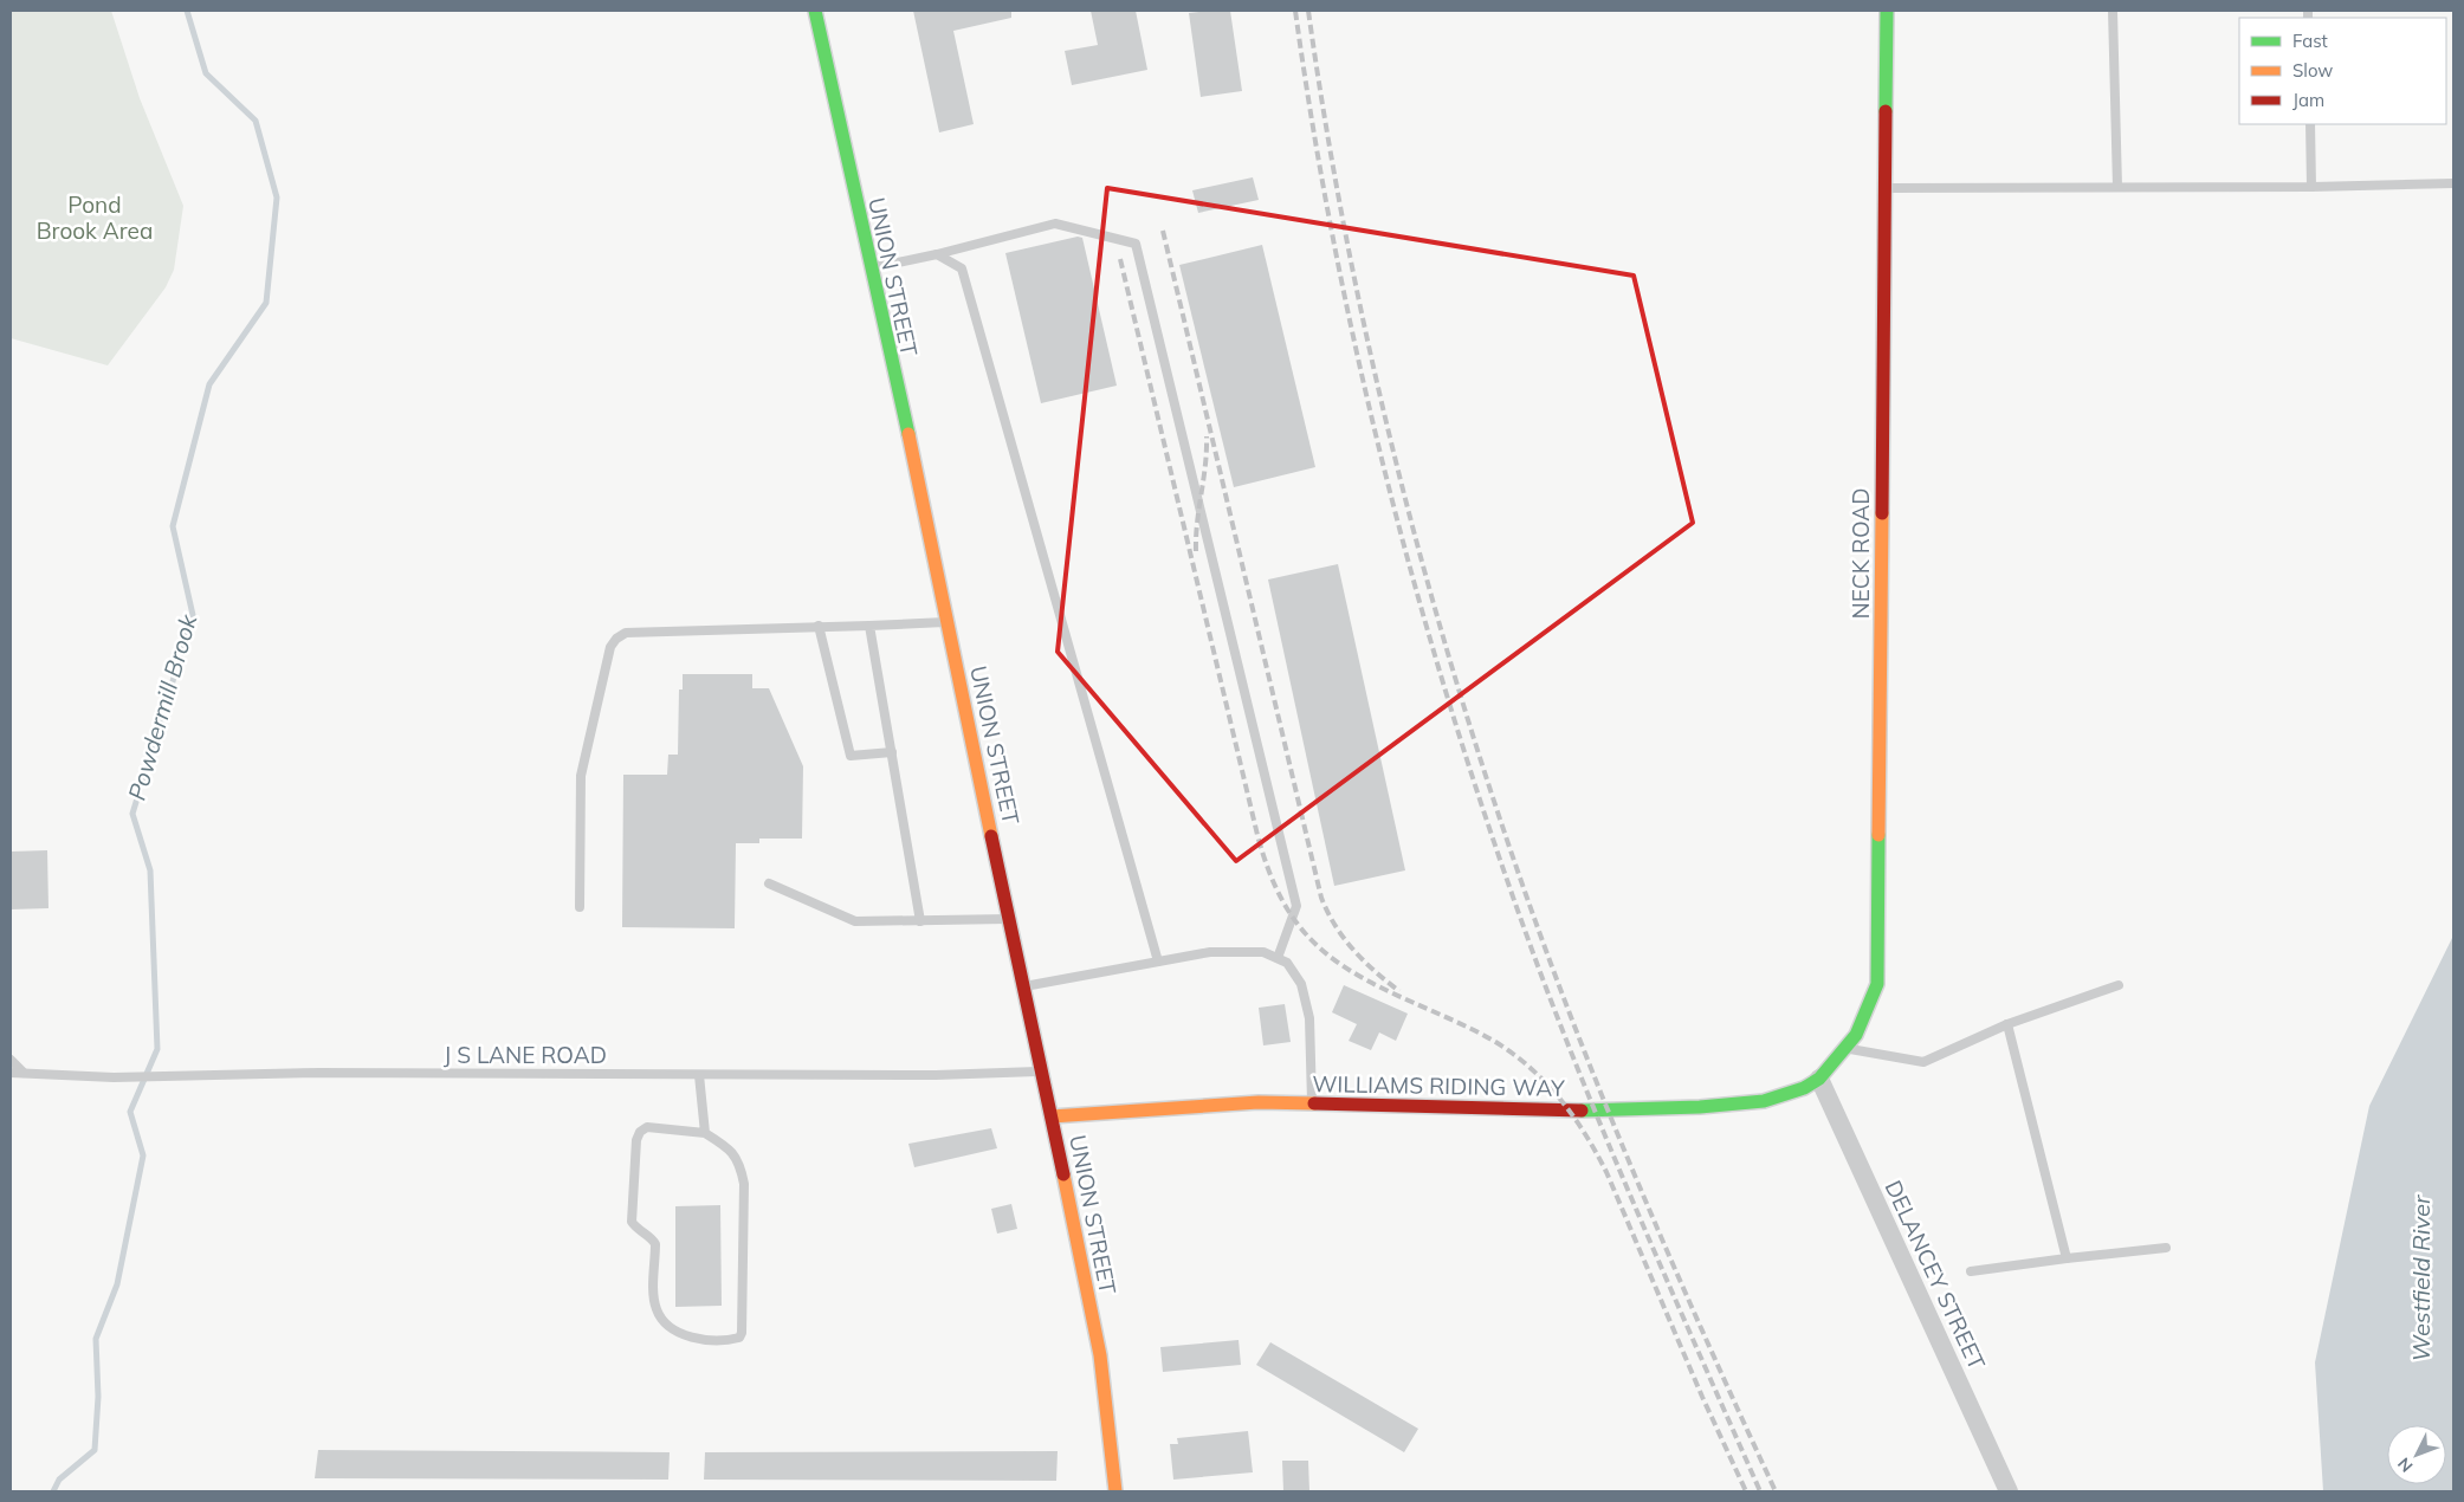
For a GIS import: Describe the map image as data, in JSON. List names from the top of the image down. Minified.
{"streets":{"street":["UNION STREET","NECK ROAD","WILLIAMS RIDING WAY","DELANCEY STREET"],"lane":["J S LANE ROAD"]},"crossings":[["UNION STREET","J S LANE ROAD"],["UNION STREET","WILLIAMS RIDING WAY"],["NECK ROAD","WILLIAMS RIDING WAY"],["NECK ROAD","DELANCEY STREET"],["WILLIAMS RIDING WAY","DELANCEY STREET"]],"water":["Powdermill Brook","Westfield River"],"parks":["Pond Brook Area"],"legend":["Fast","Slow","Jam"],"north":"bottom left"}
